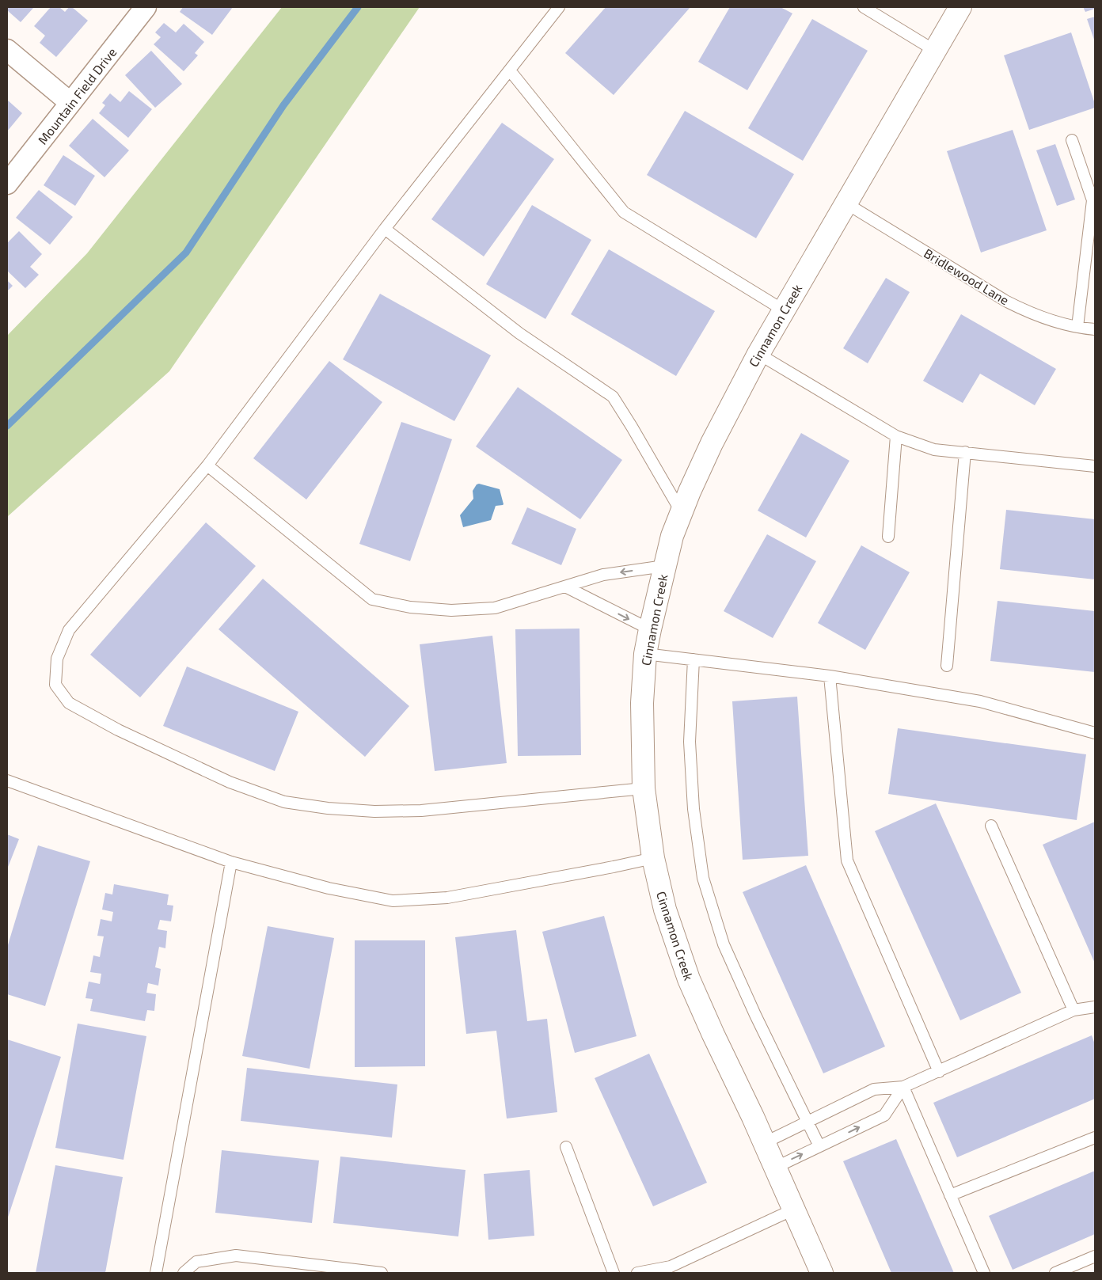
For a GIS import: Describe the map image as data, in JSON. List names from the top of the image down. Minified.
{"streets":{"street":["Mountain Field Drive","Cinnamon Creek"],"lane":["Bridlewood Lane"]},"crossings":[["Bridlewood Lane","Cinnamon Creek"]]}
